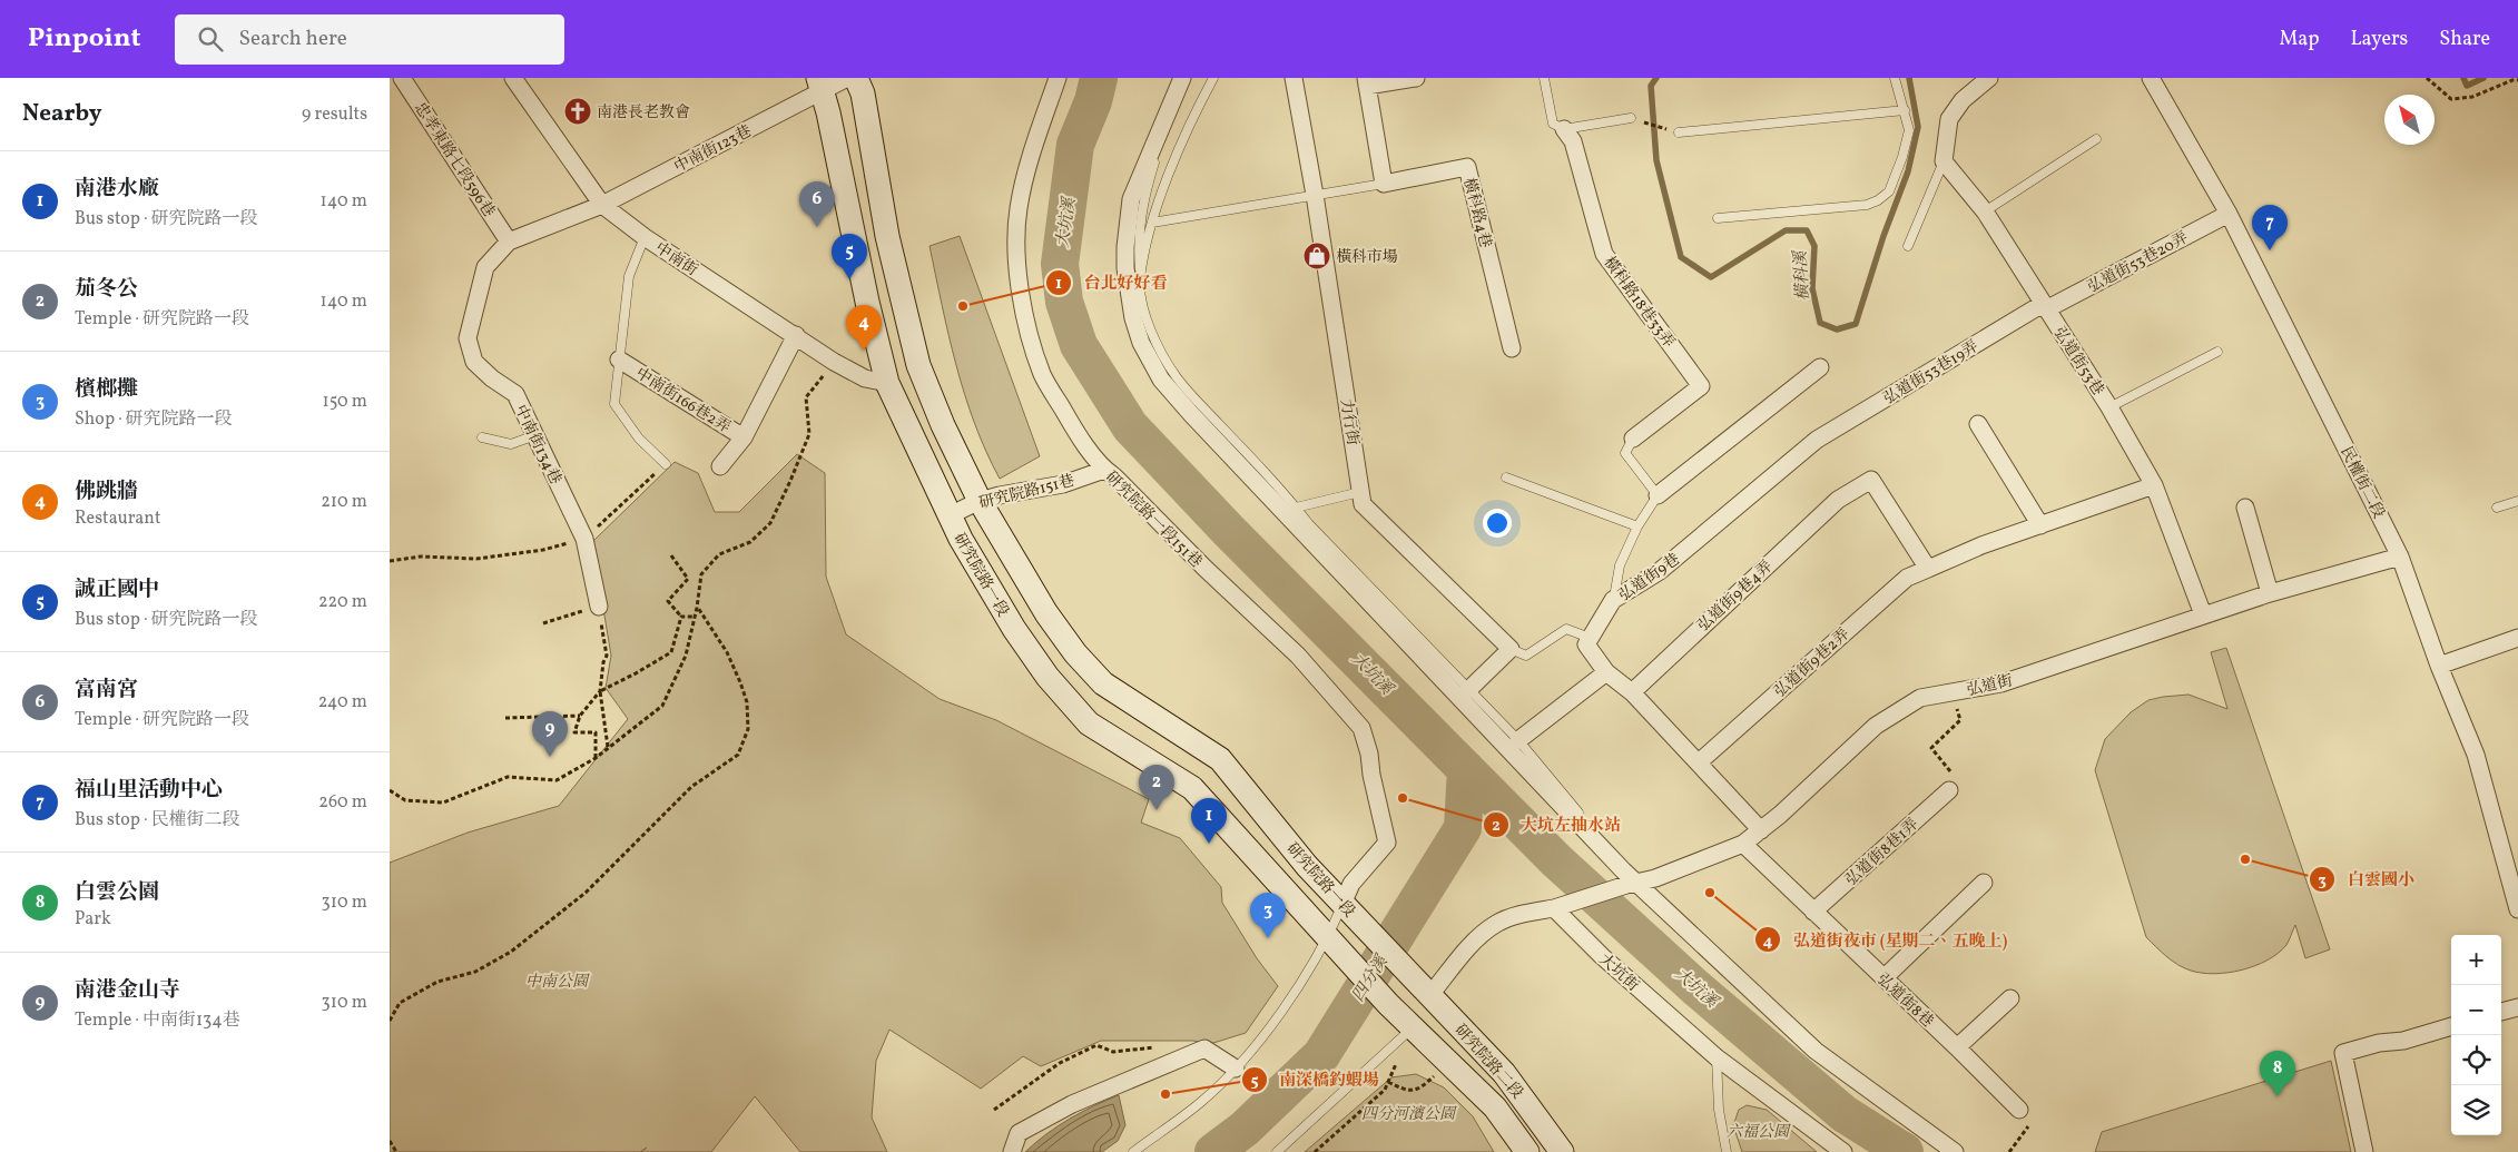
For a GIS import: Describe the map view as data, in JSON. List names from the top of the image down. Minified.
{"streets":{"main road":["研究院路一段","研究院路二段"],"street":["中南街123巷","忠孝東路七段596巷","橫科路4巷","中南街","弘道街53巷20弄","橫科路18巷33弄","弘道街53巷","弘道街53巷19弄","中南街166巷2弄","力行街","中南街134巷","民權街二段","研究院路151巷","研究院路一段151巷","弘道街9巷","弘道街9巷4弄","弘道街9巷2弄","弘道街","弘道街8巷1弄","大坑街","弘道街8巷"]},"crossings":[["中南街123巷","中南街"],["中南街123巷","中南街134巷"],["中南街123巷","研究院路一段"],["忠孝東路七段596巷","中南街134巷"],["中南街","中南街134巷"],["中南街","研究院路一段"],["弘道街53巷20弄","弘道街53巷"],["弘道街53巷20弄","弘道街53巷19弄"],["弘道街53巷20弄","民權街二段"],["弘道街53巷","弘道街53巷19弄"],["弘道街53巷","弘道街9巷2弄"],["弘道街53巷","弘道街"],["弘道街53巷19弄","弘道街9巷"],["民權街二段","弘道街"],["研究院路151巷","研究院路一段151巷"],["研究院路151巷","研究院路一段"],["研究院路一段151巷","研究院路一段"],["研究院路一段","研究院路二段"],["弘道街9巷4弄","弘道街9巷2弄"],["弘道街","大坑街"],["弘道街","弘道街8巷"],["弘道街8巷1弄","弘道街8巷"]],"water":["大坑溪","橫科溪","四分溪"],"parks":["中南公園","四分河濱公園","六福公園"],"places":{"church":["南港長老教會"],"shop":["橫科市場"],"other":["台北好好看","大坑左抽水站","白雲國小","弘道街夜市 (星期二、五晚上)","南深橋釣蝦場"]},"north":"top left","page":{"header":"Pinpoint","search":"Search here","nav":["Map","Layers","Share"],"heading":["Nearby","9 results"],"list":[{"mark":"1","name":"南港水廠","note":"Bus stop · 研究院路一段","value":"140 m"},{"mark":"2","name":"茄冬公","note":"Temple · 研究院路一段","value":"140 m"},{"mark":"3","name":"檳榔攤","note":"Shop · 研究院路一段","value":"150 m"},{"mark":"4","name":"佛跳牆","note":"Restaurant","value":"210 m"},{"mark":"5","name":"誠正國中","note":"Bus stop · 研究院路一段","value":"220 m"},{"mark":"6","name":"富南宮","note":"Temple · 研究院路一段","value":"240 m"},{"mark":"7","name":"福山里活動中心","note":"Bus stop · 民權街二段","value":"260 m"},{"mark":"8","name":"白雲公園","note":"Park","value":"310 m"},{"mark":"9","name":"南港金山寺","note":"Temple · 中南街134巷","value":"310 m"}],"pins":["6","7","5","4","9","2","1","3","8"],"map_buttons":["+","−"]}}
